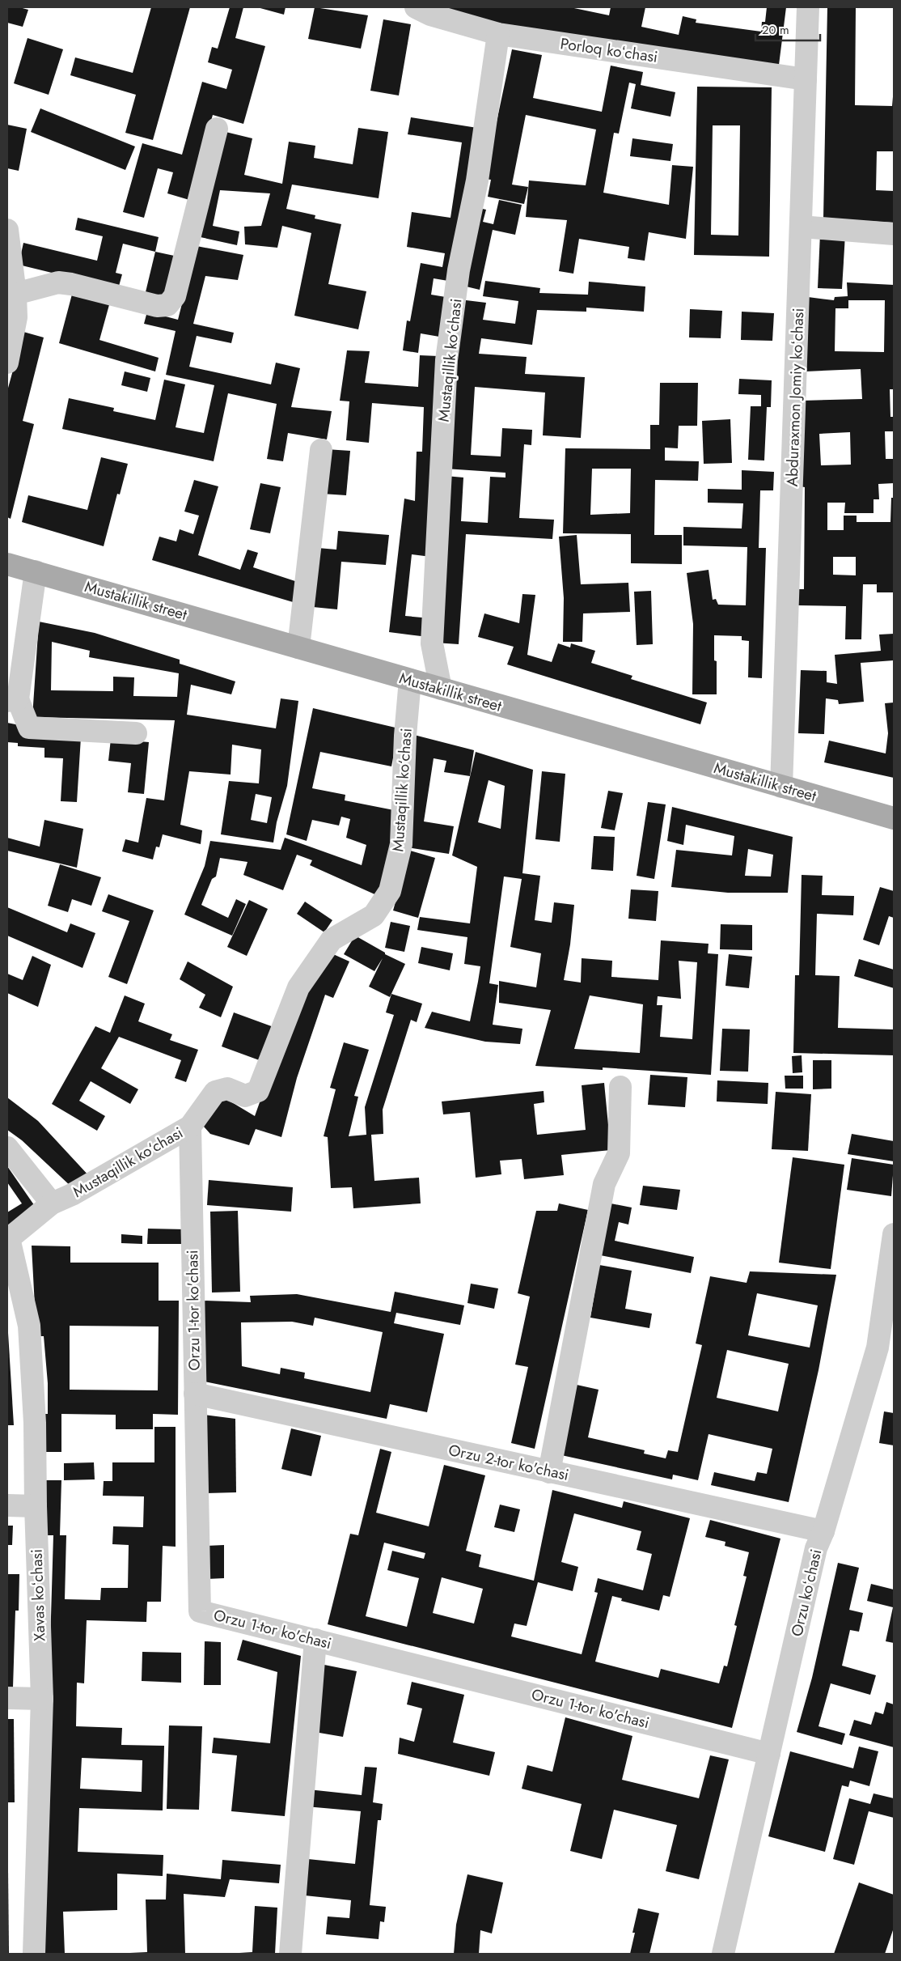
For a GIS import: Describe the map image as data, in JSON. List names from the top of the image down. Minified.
{"streets":{"main road":["Mustakillik street"],"street":["Porloq koʻchasi","Mustaqillik ko‘chasi","Abduraxmon Jomiy koʻchasi","Orzu 1-tor ko'chasi","Orzu 2-tor ko'chasi","Orzu koʻchasi","Xavas koʻchasi"]},"crossings":[["Porloq koʻchasi","Mustaqillik ko‘chasi"],["Porloq koʻchasi","Abduraxmon Jomiy koʻchasi"],["Mustaqillik ko‘chasi","Mustakillik street"],["Mustaqillik ko‘chasi","Orzu 1-tor ko'chasi"],["Mustaqillik ko‘chasi","Xavas koʻchasi"],["Abduraxmon Jomiy koʻchasi","Mustakillik street"],["Orzu 1-tor ko'chasi","Orzu 2-tor ko'chasi"],["Orzu 1-tor ko'chasi","Orzu koʻchasi"],["Orzu 2-tor ko'chasi","Orzu koʻchasi"]],"scale_bar":"20 m"}
